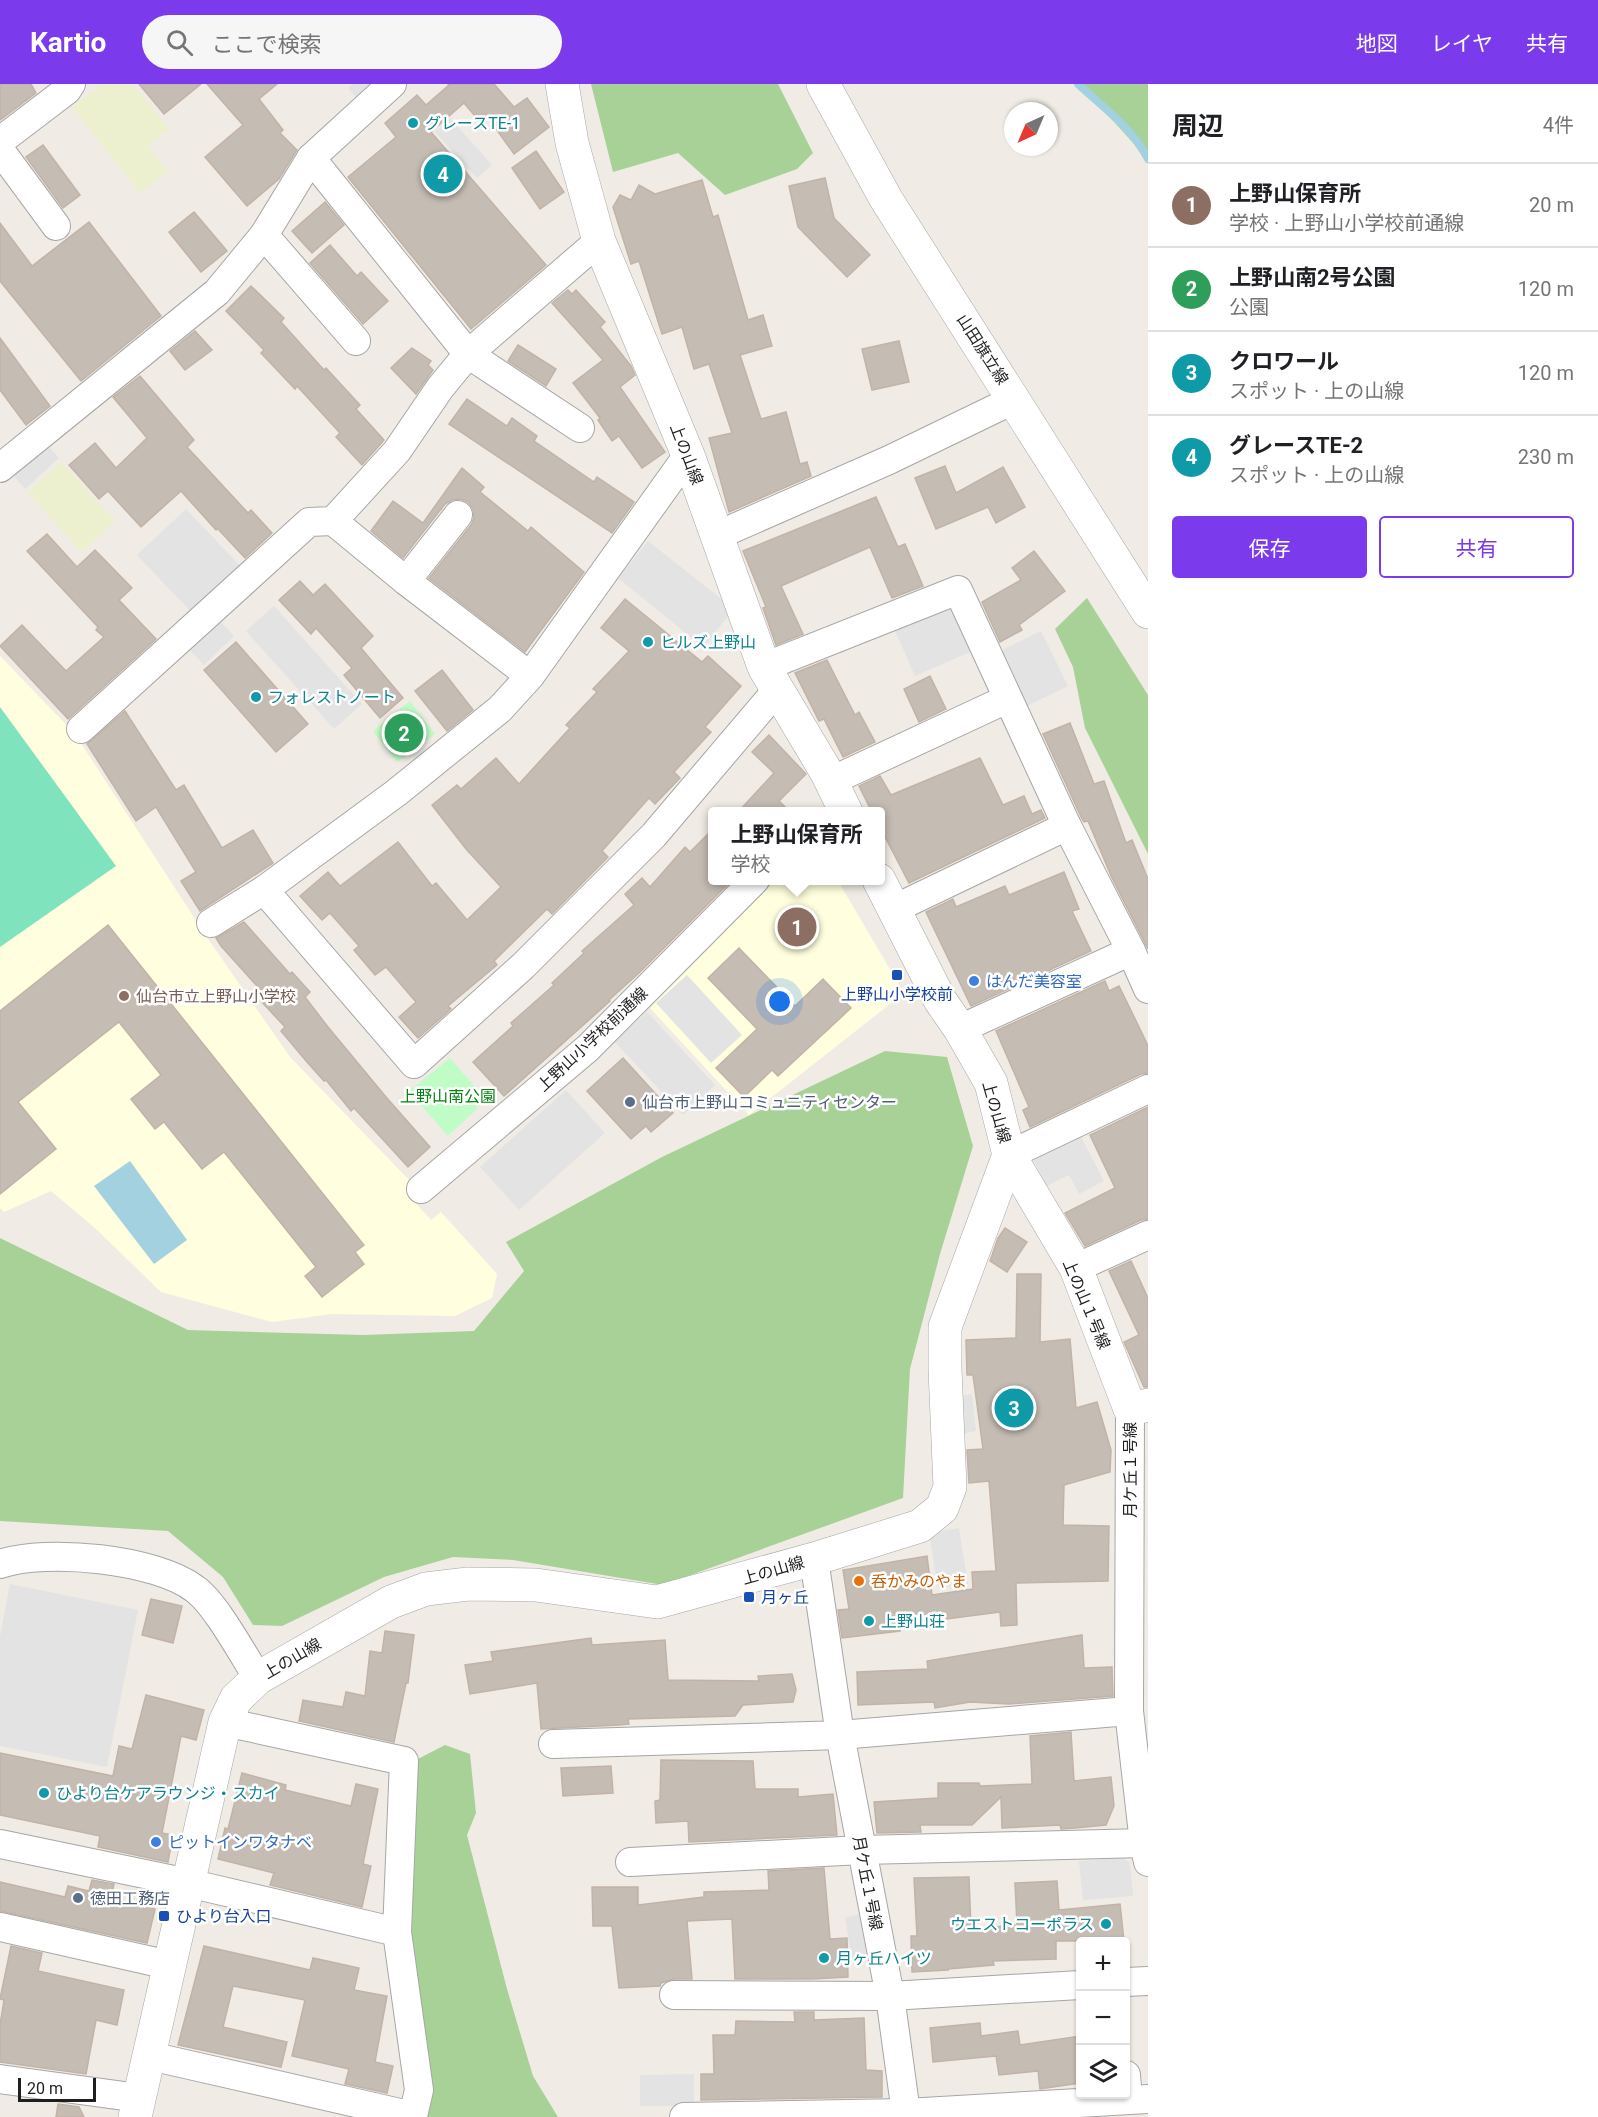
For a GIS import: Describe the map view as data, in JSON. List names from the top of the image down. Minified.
{"streets":{"street":["山田旗立線","上の山線","上野山小学校前通線","上の山１号線","月ケ丘１号線"]},"crossings":[["上の山線","上の山１号線"],["上の山線","月ケ丘１号線"],["上の山１号線","月ケ丘１号線"]],"parks":["上野山南公園"],"places":{"other":["グレースTE-1","ヒルズ上野山","フォレストノート","はんだ美容室","仙台市立上野山小学校","仙台市上野山コミュニティセンター","呑かみのやま","上野山荘","ひより台ケアラウンジ・スカイ","ピットインワタナベ","徳田工務店","ウエストコーポラス","月ヶ丘ハイツ"],"transit":["上野山小学校前","月ヶ丘","ひより台入口"]},"scale_bar":"20 m","north":"bottom left","page":{"header":"Kartio","search":"ここで検索","nav":["地図","レイヤ","共有"],"heading":["周辺","4件"],"pins":["4","2","1","3"],"list":[{"mark":"1","name":"上野山保育所","note":"学校 · 上野山小学校前通線","value":"20 m"},{"mark":"2","name":"上野山南2号公園","note":"公園","value":"120 m"},{"mark":"3","name":"クロワール","note":"スポット · 上の山線","value":"120 m"},{"mark":"4","name":"グレースTE-2","note":"スポット · 上の山線","value":"230 m"}],"buttons":["保存","共有"],"popup":["上野山保育所","学校"],"map_buttons":["+","−"],"scale":"20 m"}}
